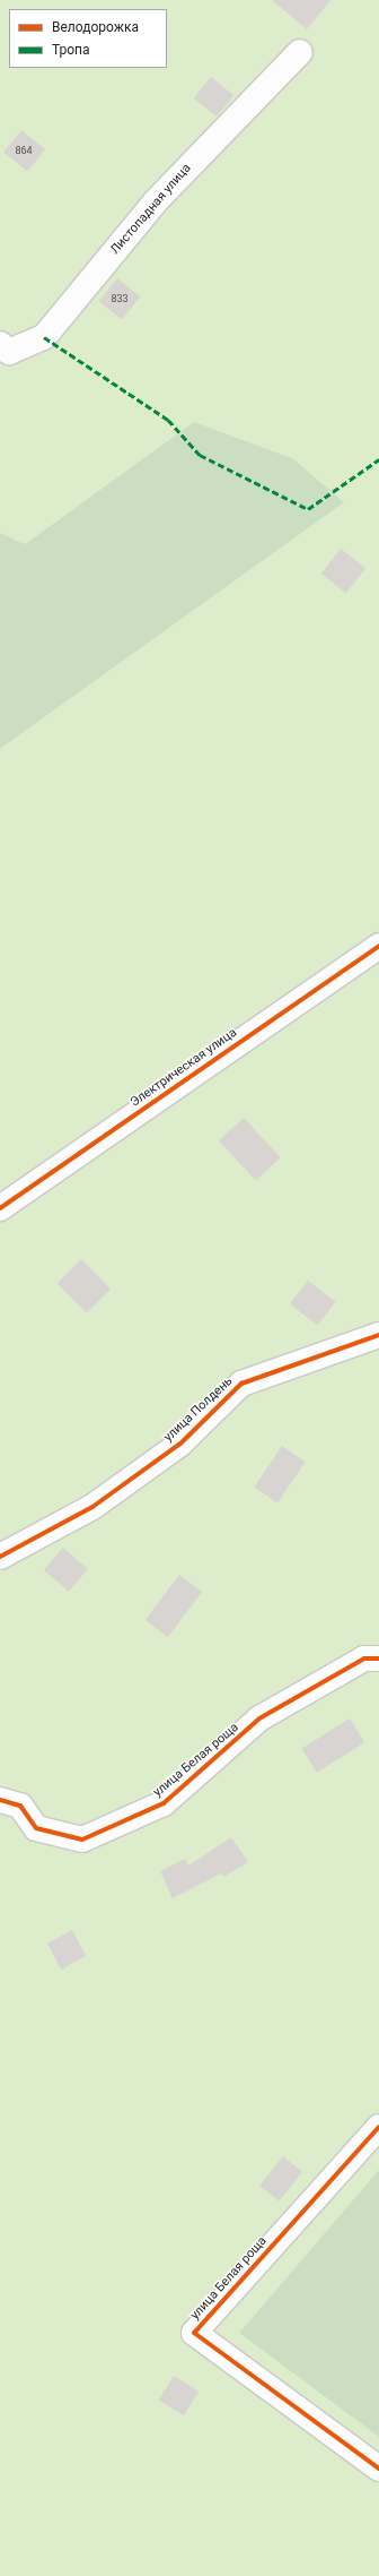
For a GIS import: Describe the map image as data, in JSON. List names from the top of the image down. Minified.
{"streets":{"street":["Листопадная улица","Электрическая улица","улица Полдень","улица Белая роща"]},"house_numbers":["864","833"],"legend":["Велодорожка","Тропа"]}
